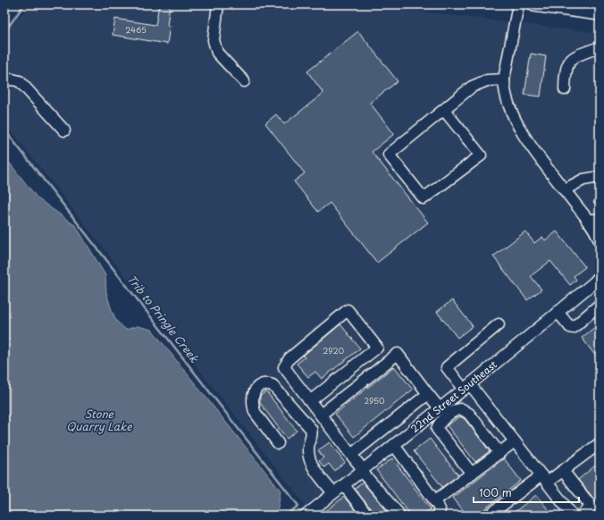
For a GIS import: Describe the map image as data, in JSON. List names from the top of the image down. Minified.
{"streets":{"street":["22nd Street Southeast"]},"water":["Trib to Pringle Creek","Stone Quarry Lake"],"house_numbers":["2465","2920","2950"],"scale_bar":"100 m"}
